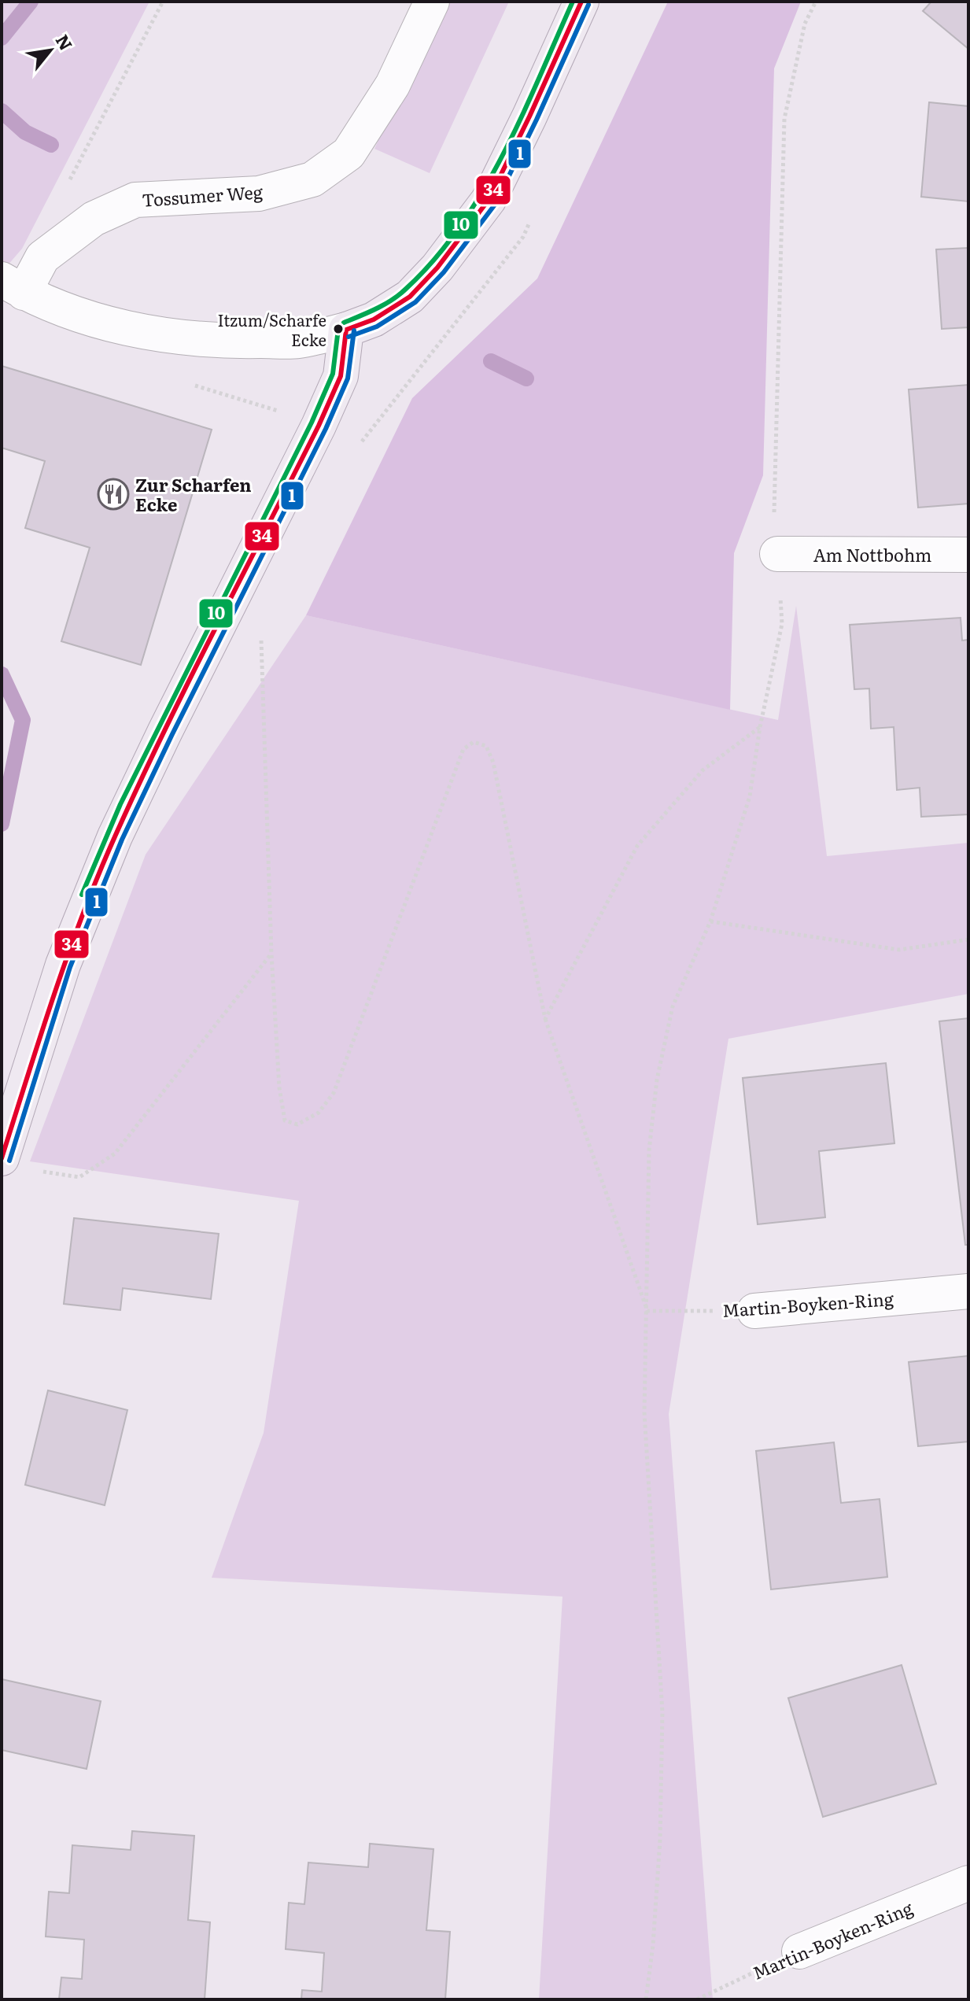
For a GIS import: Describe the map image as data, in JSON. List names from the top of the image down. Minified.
{"streets":{"street":["Tossumer Weg","Am Nottbohm","Martin-Boyken-Ring"]},"places":{"other":["Itzum/Scharfe Ecke"],"restaurant":["Zur Scharfen Ecke"]},"lines":["transit line 34","transit line 10","transit line 1"],"north":"top right"}
